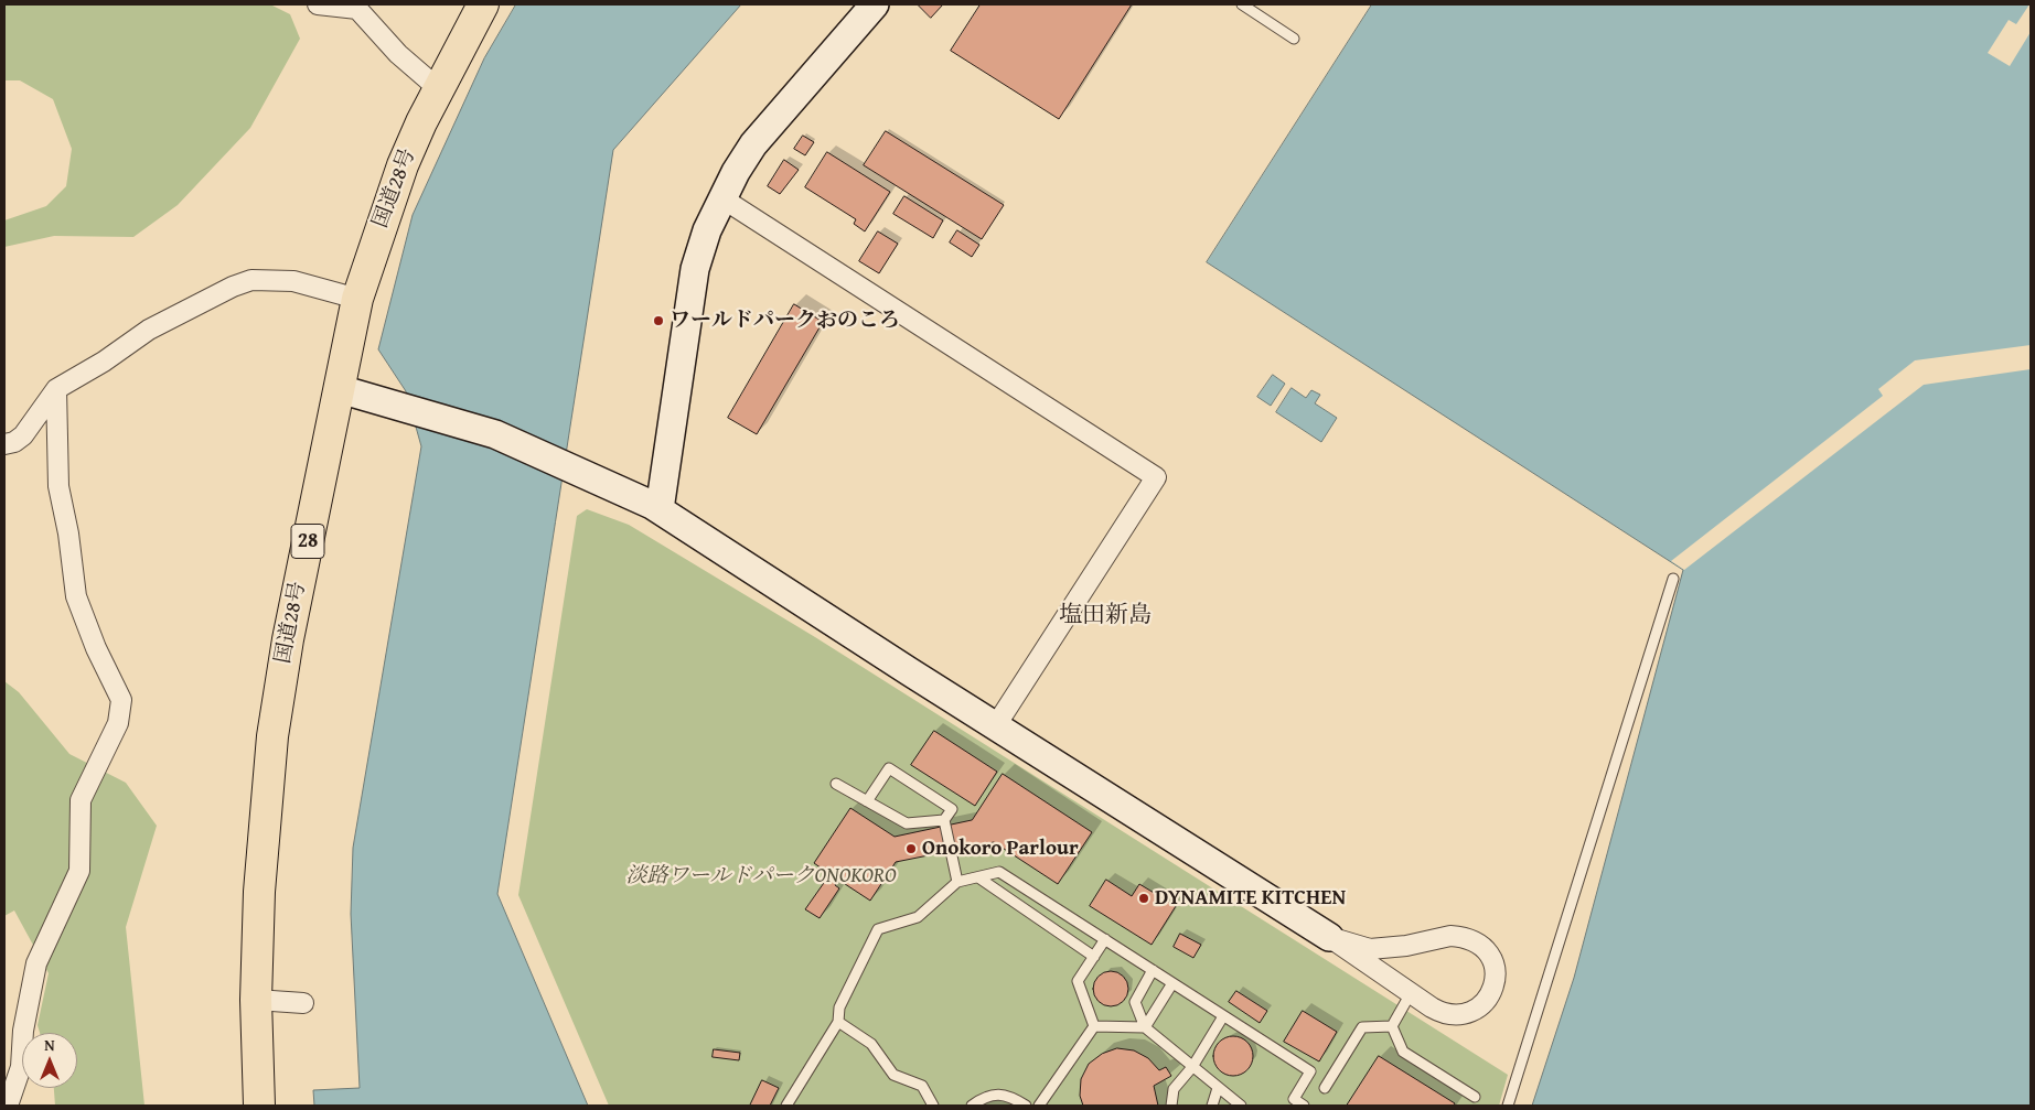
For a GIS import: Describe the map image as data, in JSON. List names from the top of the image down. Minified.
{"streets":{"highway":["国道28号","28"]},"districts":["塩田新島"],"parks":["淡路ワールドパークONOKORO"],"places":["ワールドパークおのころ","Onokoro Parlour","DYNAMITE KITCHEN"],"north":"top"}
